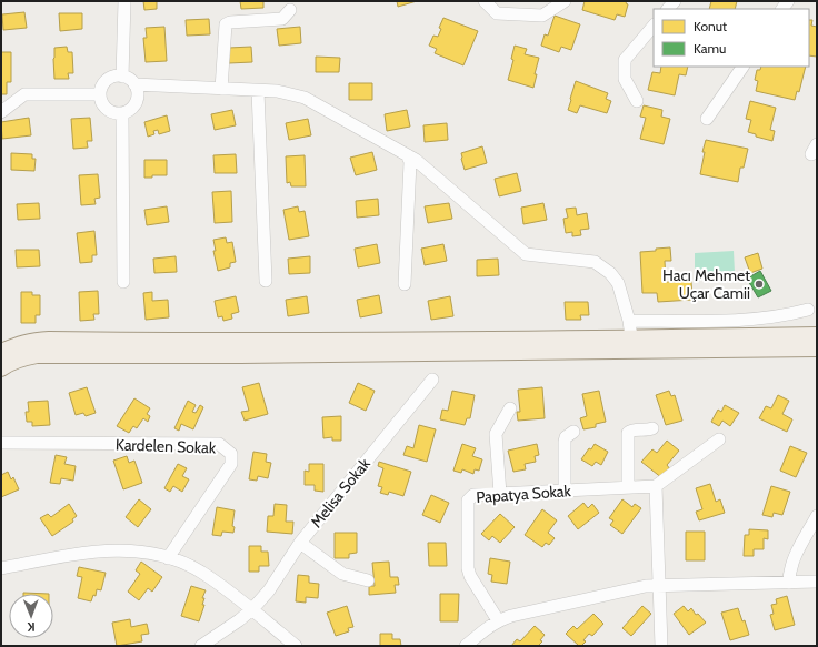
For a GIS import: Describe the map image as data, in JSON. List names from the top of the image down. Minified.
{"streets":{"street":["Kardelen Sokak","Melisa Sokak","Papatya Sokak"]},"places":["Hacı Mehmet Uçar Camii"],"legend":["Konut","Kamu"],"north":"bottom"}
